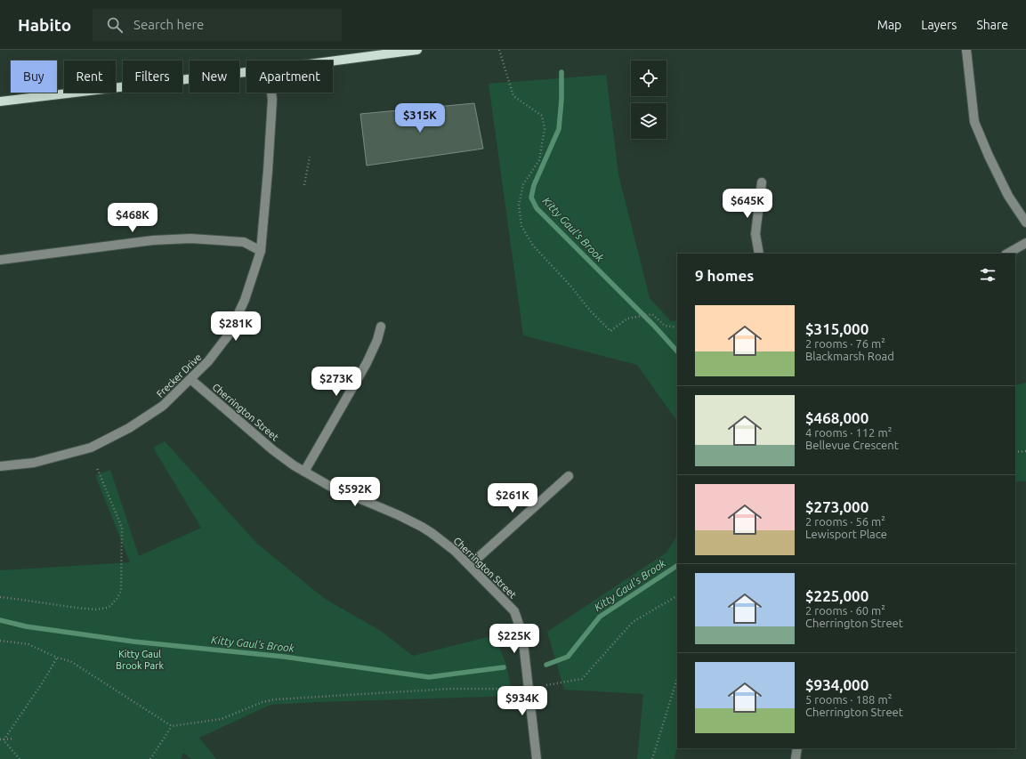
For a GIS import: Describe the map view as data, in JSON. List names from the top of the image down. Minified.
{"streets":{"street":["Frecker Drive","Cherrington Street"]},"crossings":[["Frecker Drive","Cherrington Street"]],"water":["Kitty Gaul's Brook"],"parks":["Kitty Gaul Brook Park"],"page":{"header":"Habito","search":"Search here","nav":["Map","Layers","Share"],"chip":["Buy","Rent","Filters","New","Apartment"],"price":["$315K","$645K","$468K","$281K","$273K","$592K","$261K","$225K","$934K"],"heading":"9 homes","list":[{"name":"$315,000","note":"2 rooms · 76 m² · Blackmarsh Road"},{"name":"$468,000","note":"4 rooms · 112 m² · Bellevue Crescent"},{"name":"$273,000","note":"2 rooms · 56 m² · Lewisport Place"},{"name":"$225,000","note":"2 rooms · 60 m² · Cherrington Street"},{"name":"$934,000","note":"5 rooms · 188 m² · Cherrington Street"}]}}
